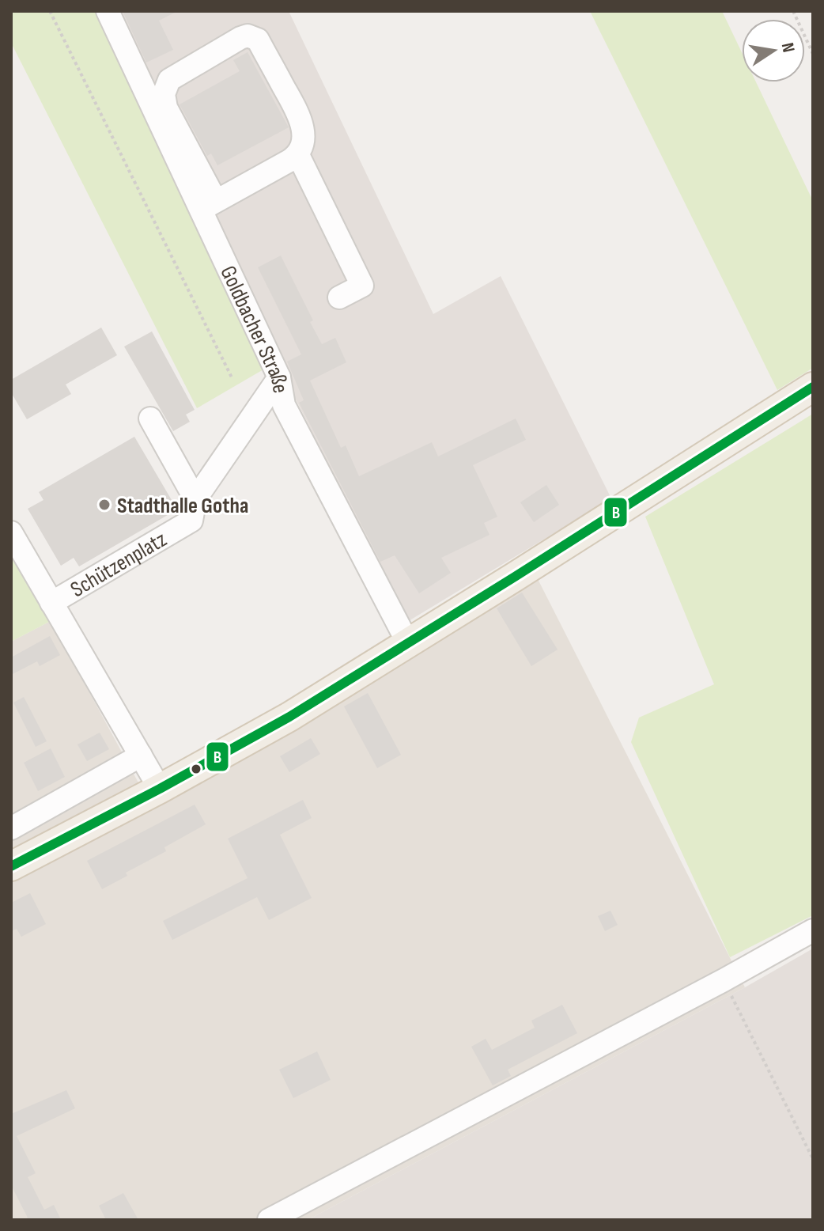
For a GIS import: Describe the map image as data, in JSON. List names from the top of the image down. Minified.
{"streets":{"street":["Goldbacher Straße","Schützenplatz"]},"crossings":[["Goldbacher Straße","Schützenplatz"]],"places":["Stadthalle Gotha"],"lines":["transit line B"],"north":"right"}
